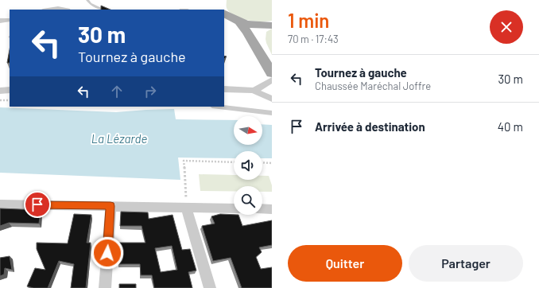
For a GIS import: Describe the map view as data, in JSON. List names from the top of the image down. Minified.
{"water":["La Lézarde"],"north":"right","page":{"heading":["1 min","70 m · 17:43"],"turn":["30 m","Tournez à gauche"],"list":[{"name":"Tournez à gauche","note":"Chaussée Maréchal Joffre","value":"30 m"},{"name":"Arrivée à destination","value":"40 m"}],"buttons":["Quitter","Partager"]}}
